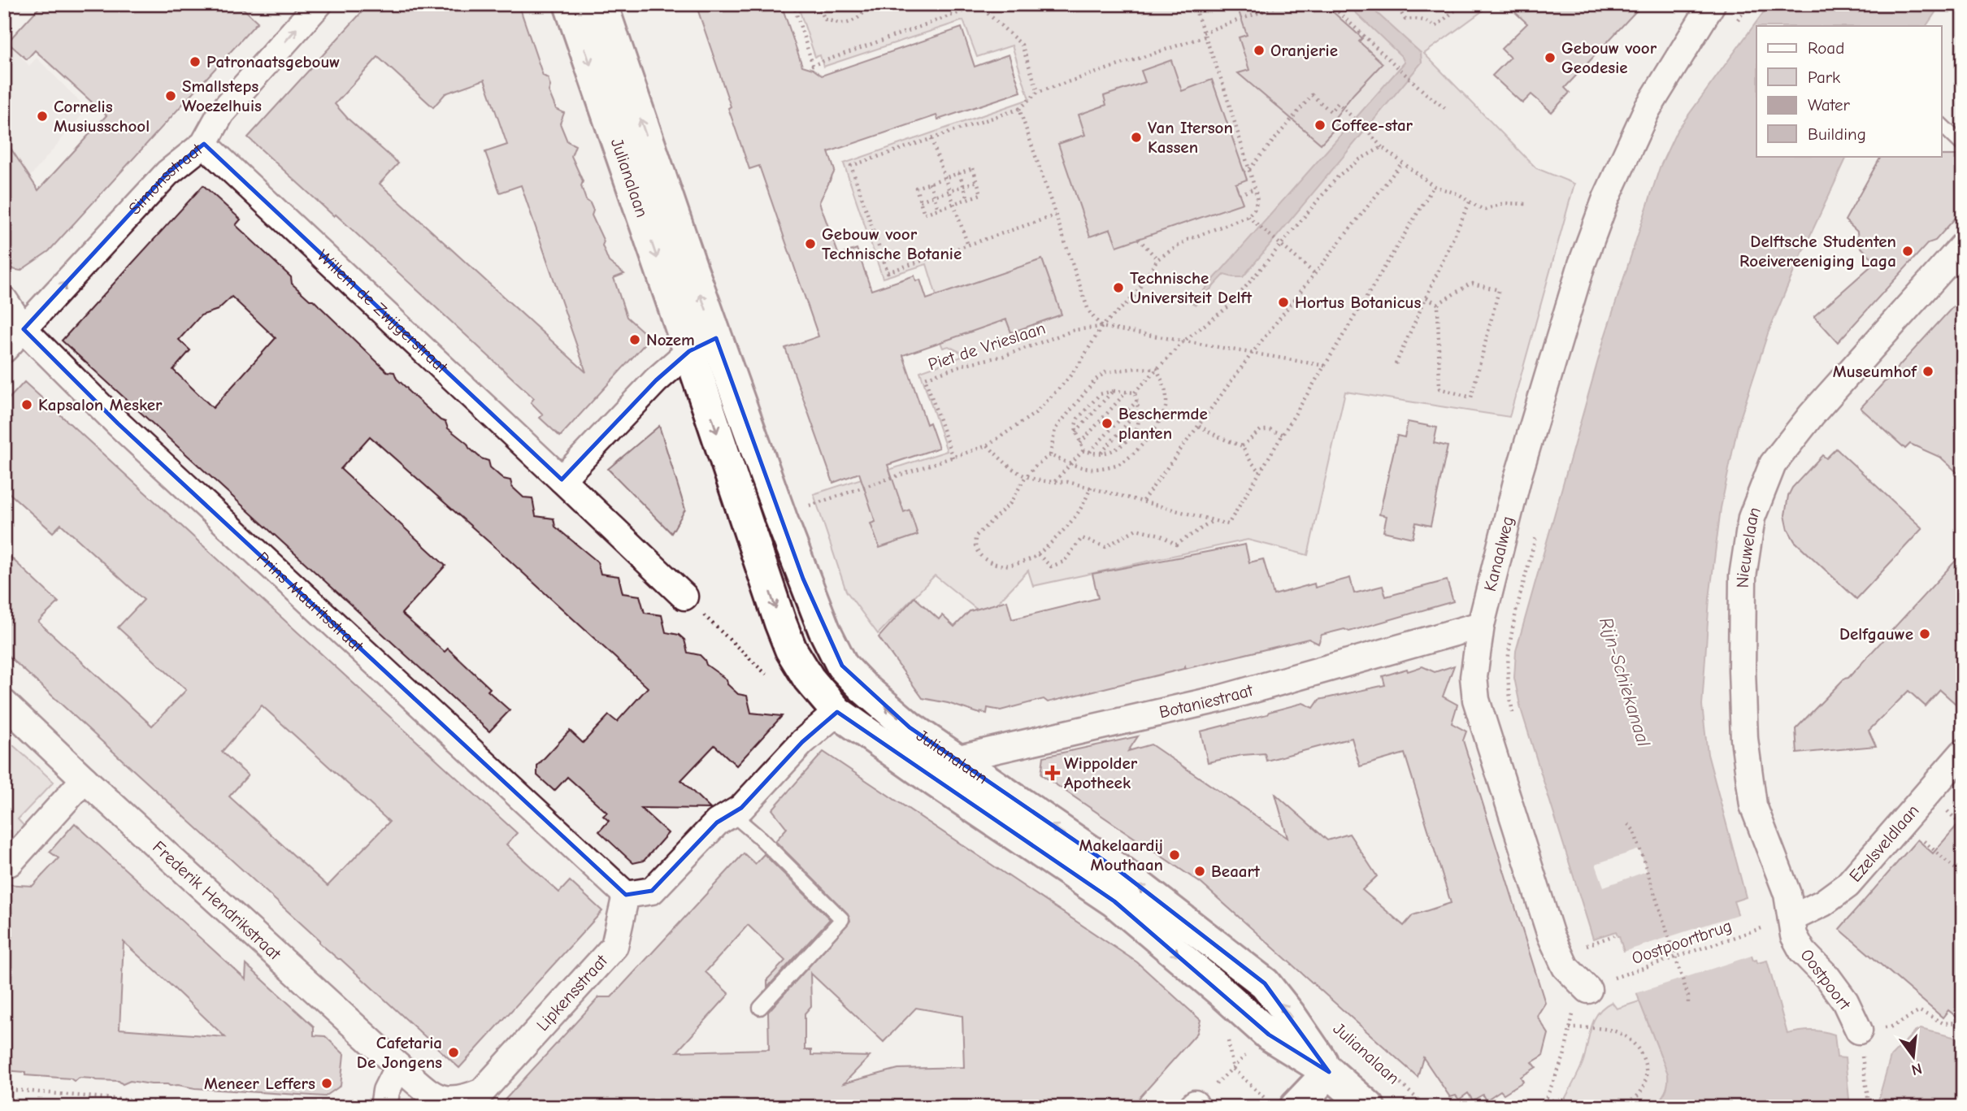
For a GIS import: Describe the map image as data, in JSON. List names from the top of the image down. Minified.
{"streets":{"main road":["Julianalaan"],"street":["Simonsstraat","Willem de Zwijgerstraat","Nieuwelaan","Kanaalweg","Prins Mauritsstraat","Botaniestraat","Ezelsveldlaan","Frederik Hendrikstraat","Oostpoort","Lipkensstraat"],"path":["Piet de Vrieslaan","Oostpoortbrug"]},"crossings":[["Julianalaan","Botaniestraat"],["Simonsstraat","Willem de Zwijgerstraat"],["Simonsstraat","Prins Mauritsstraat"],["Nieuwelaan","Ezelsveldlaan"],["Nieuwelaan","Oostpoort"],["Kanaalweg","Botaniestraat"],["Prins Mauritsstraat","Lipkensstraat"],["Ezelsveldlaan","Oostpoort"],["Frederik Hendrikstraat","Lipkensstraat"]],"one_way":["Simonsstraat"],"water":["Rijn-Schiekanaal"],"places":{"other":["Oranjerie","Gebouw voor Geodesie","Patronaatsgebouw","Smallsteps Woezelhuis","Cornelis Musiusschool","Coffee-star","Van Iterson Kassen","Gebouw voor Technische Botanie","Delftsche Studenten Roeivereeniging Laga","Technische Universiteit Delft","Hortus Botanicus","Nozem","Museumhof","Kapsalon Mesker","Beschermde planten","Delfgauwe","Makelaardij Mouthaan","Beaart","Cafetaria De Jongens","Meneer Leffers"],"health":["Wippolder Apotheek"]},"legend":["Road","Park","Water","Building"],"north":"bottom"}
